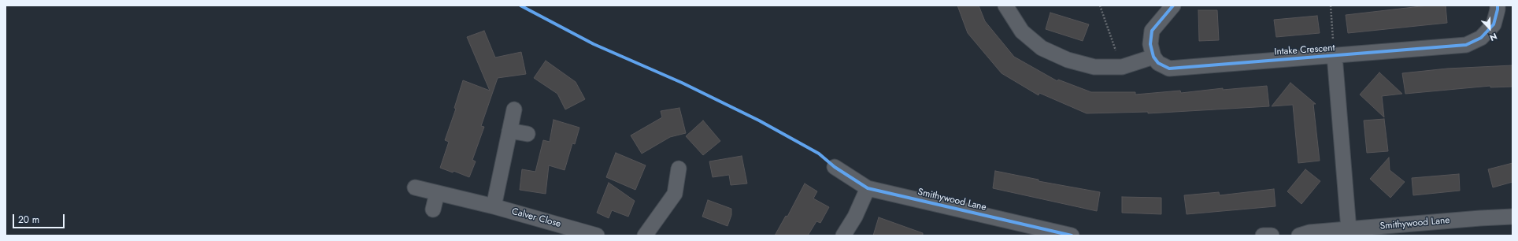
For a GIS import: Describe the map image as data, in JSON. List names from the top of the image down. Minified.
{"streets":{"street":["Intake Crescent","Smithywood Lane","Calver Close"]},"crossings":[["Intake Crescent","Smithywood Lane"]],"scale_bar":"20 m","north":"bottom right"}
